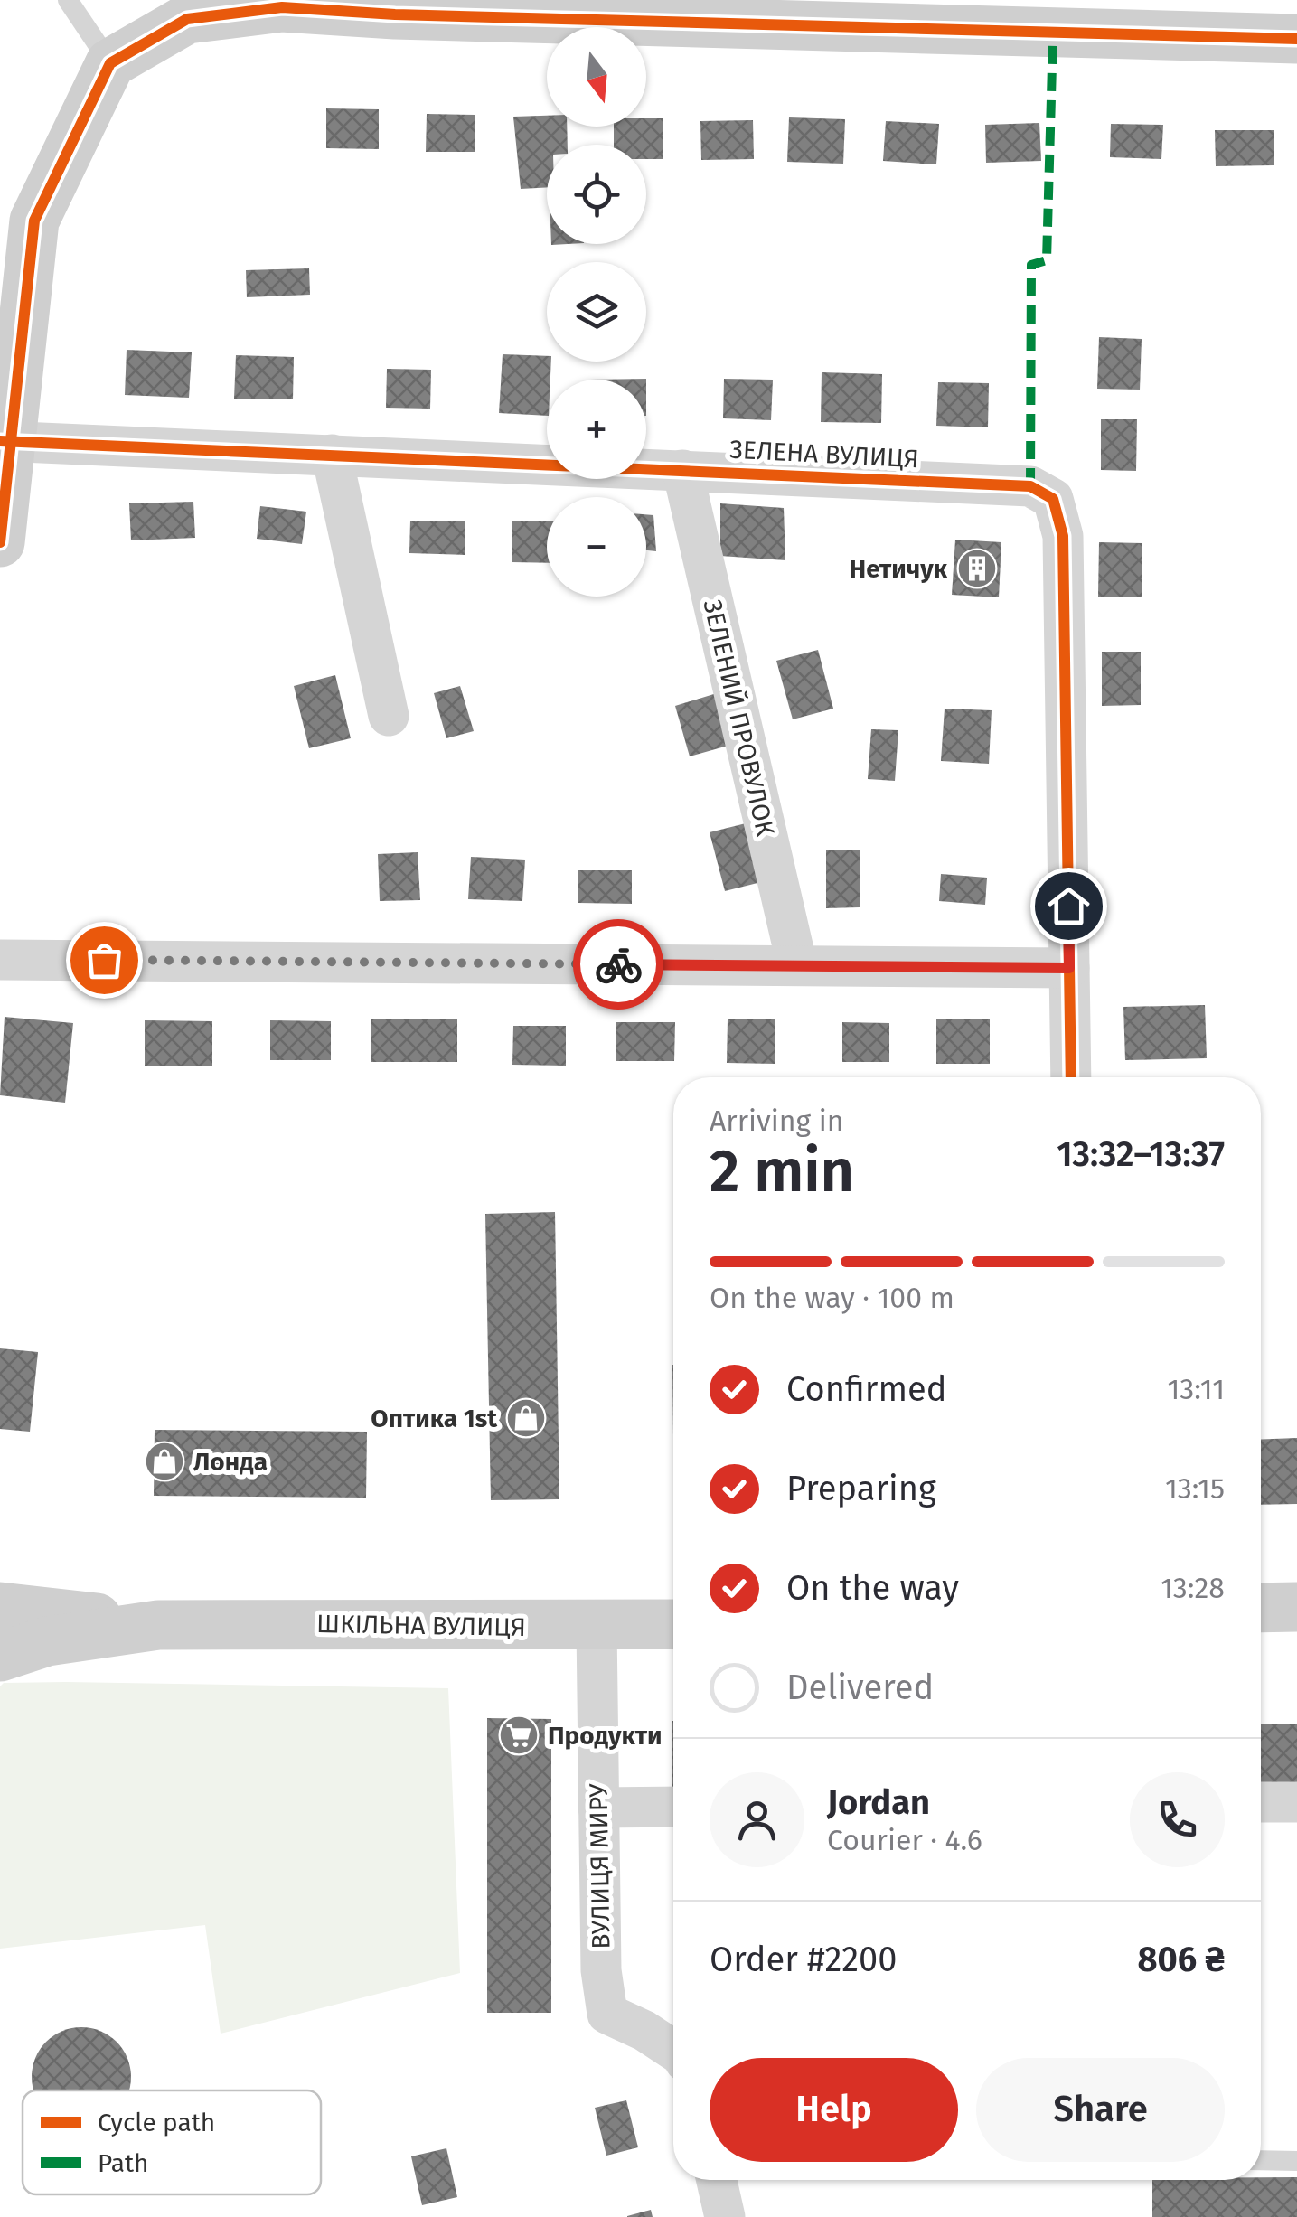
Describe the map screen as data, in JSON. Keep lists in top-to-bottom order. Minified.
{"streets":{"street":["ЗЕЛЕНА ВУЛИЦЯ","ЗЕЛЕНИЙ ПРОВУЛОК","ШКІЛЬНА ВУЛИЦЯ","ВУЛИЦЯ МИРУ"]},"crossings":[["ЗЕЛЕНА ВУЛИЦЯ","ЗЕЛЕНИЙ ПРОВУЛОК"],["ШКІЛЬНА ВУЛИЦЯ","ВУЛИЦЯ МИРУ"]],"places":{"building":["Нетичук"],"shop":["Оптика 1st","Лонда"],"supermarket":["Продукти"]},"legend":["Cycle path","Path"],"north":"bottom","page":{"map_buttons":["+","−"],"heading":["2 min","Arriving in","13:32–13:37"],"panel":["Jordan","Courier · 4.6","Order #2200","806 ₴"],"bar":"On the way · 100 m","list":[["Confirmed","13:11"],["Preparing","13:15"],["On the way","13:28"],"Delivered"],"buttons":["Help","Share"]}}
